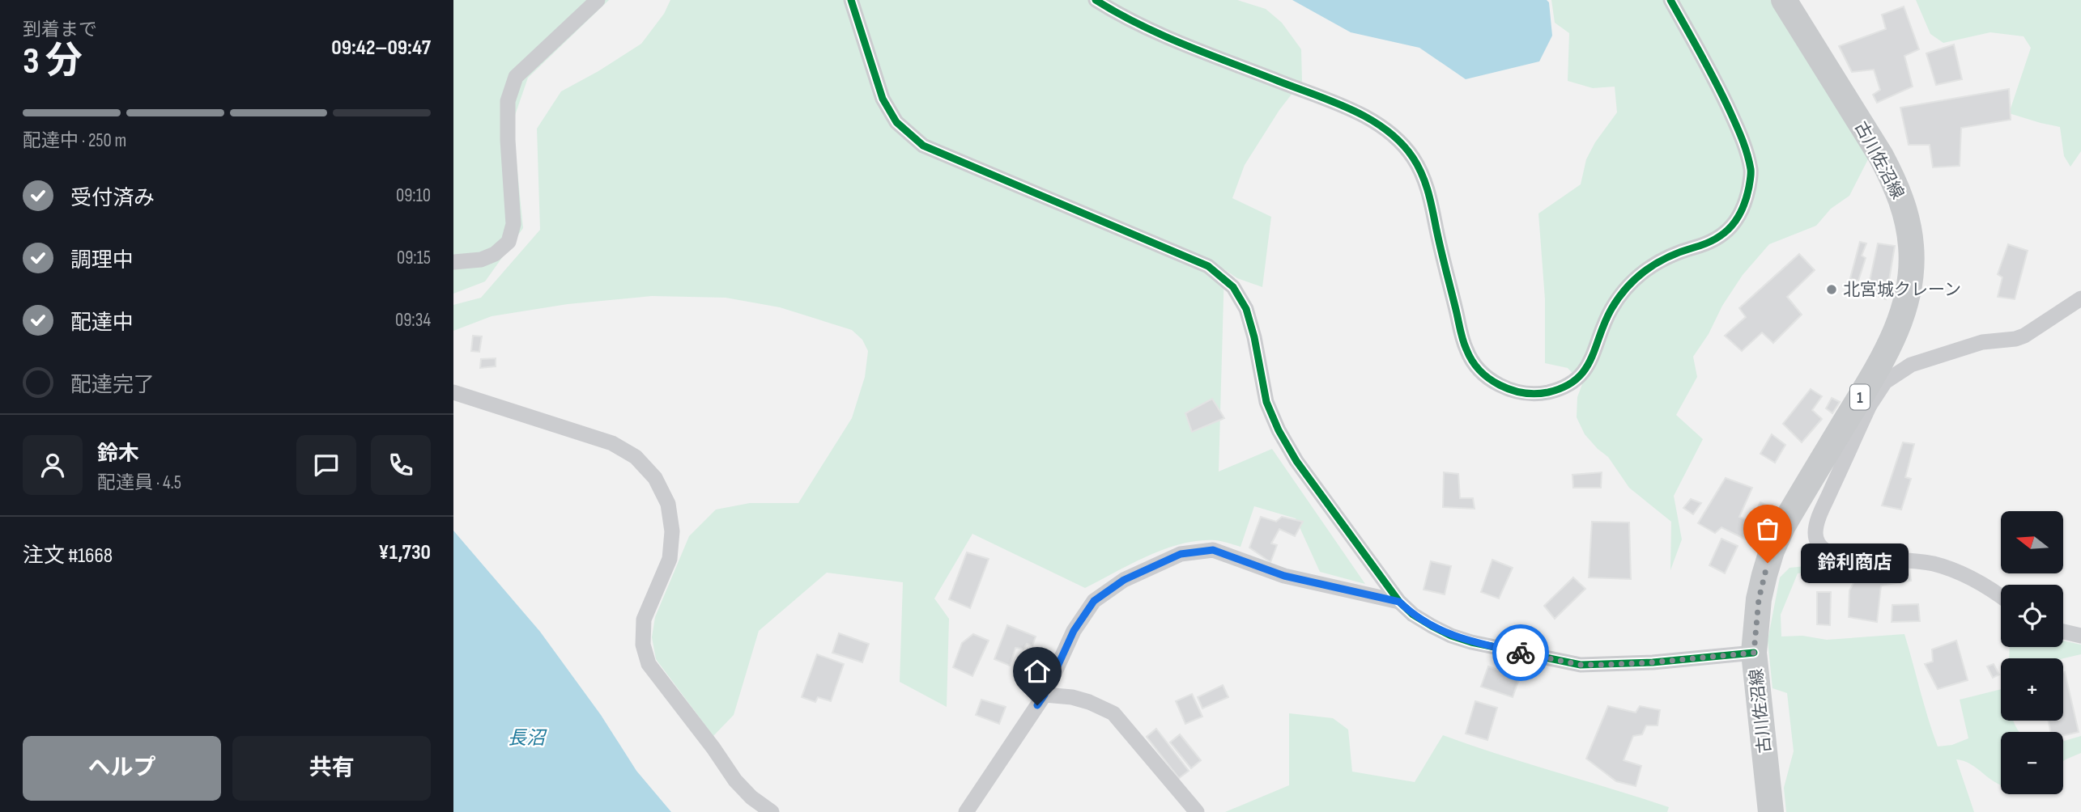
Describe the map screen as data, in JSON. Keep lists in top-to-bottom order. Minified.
{"streets":{"main road":["古川佐沼線","1"]},"water":["長沼"],"places":["北宮城クレーン","鈴利商店"],"north":"left","page":{"heading":["3 分","到着まで","09:42–09:47"],"panel":["鈴木","配達員 · 4.5","注文 #1668","¥1,730"],"bar":"配達中 · 250 m","list":[["受付済み","09:10"],["調理中","09:15"],["配達中","09:34"],"配達完了"],"map_buttons":["+","−"],"bubble":"鈴利商店","buttons":["ヘルプ","共有"]}}
